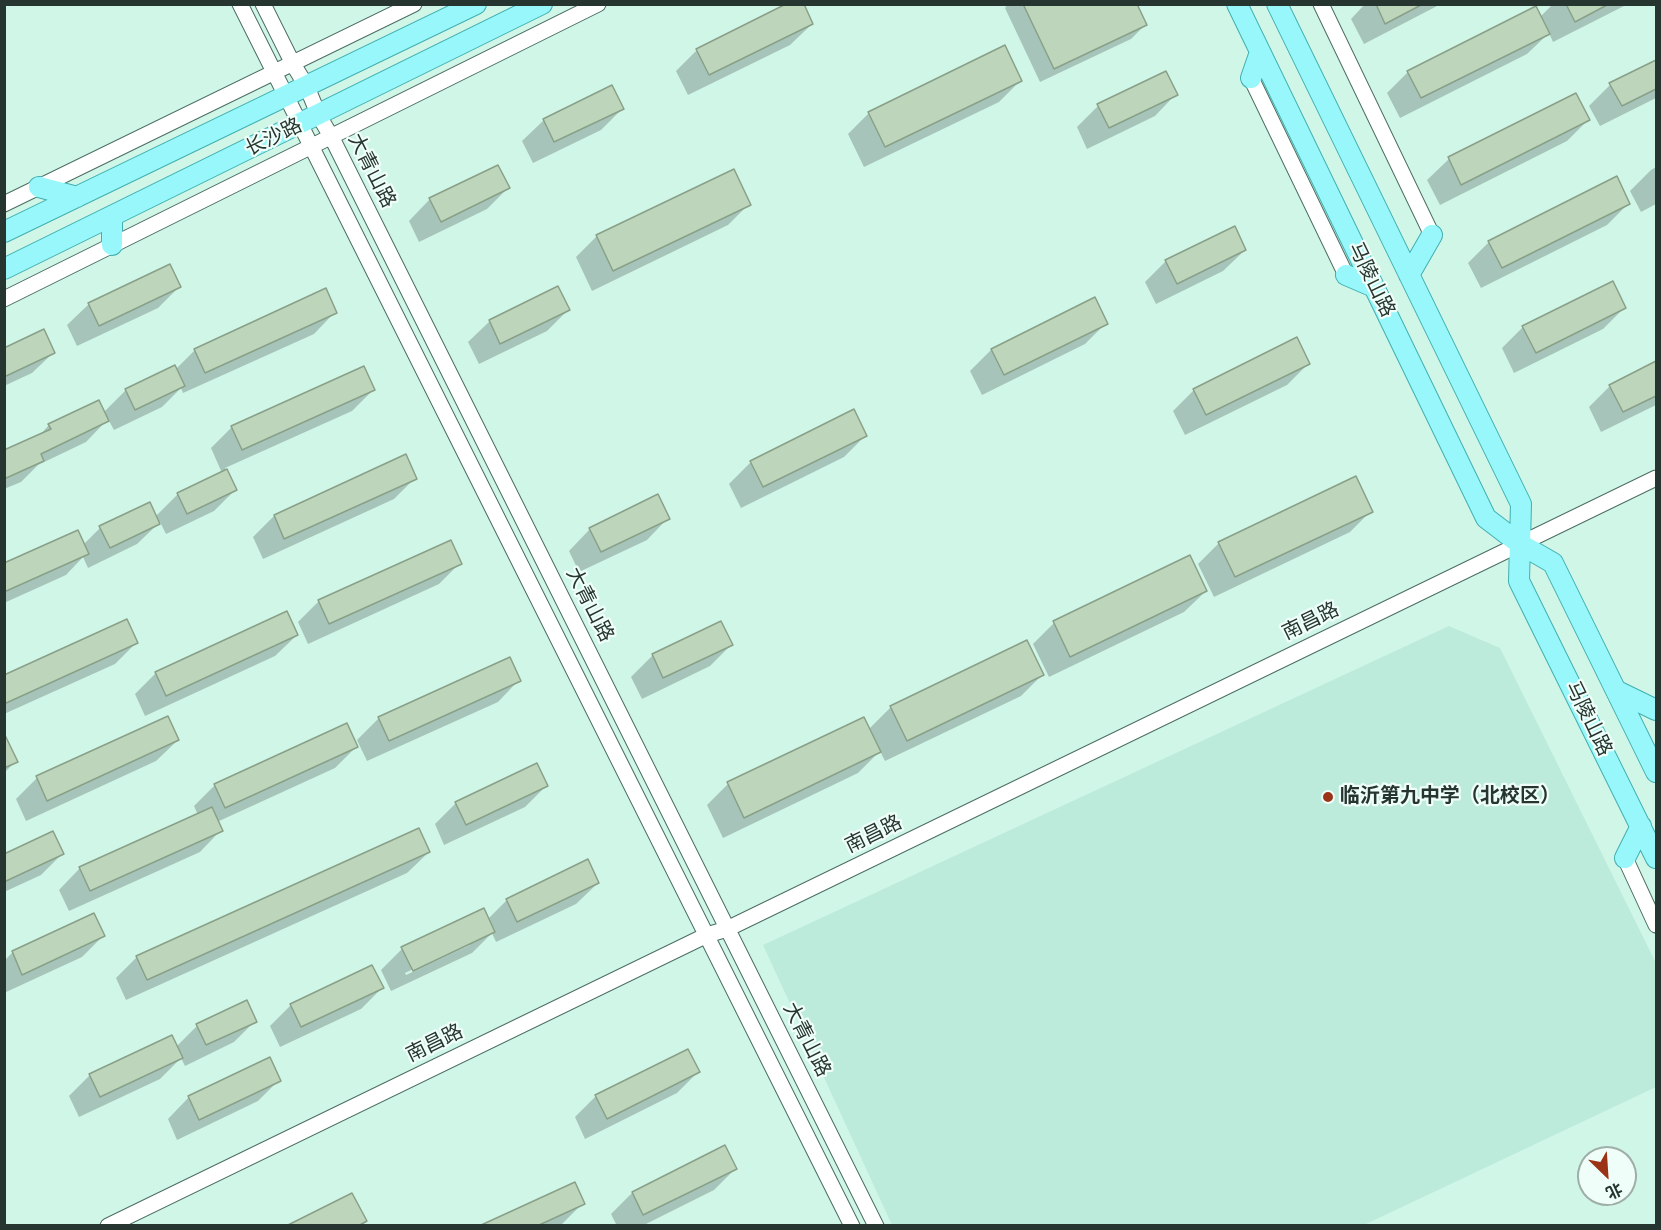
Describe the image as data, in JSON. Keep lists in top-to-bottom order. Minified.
{"streets":{"main road":["长沙路","马陵山路"],"street":["大青山路","南昌路"]},"crossings":[["长沙路","大青山路"],["大青山路","南昌路"],["马陵山路","南昌路"]],"places":["临沂第九中学（北校区）"],"north":"bottom right"}
